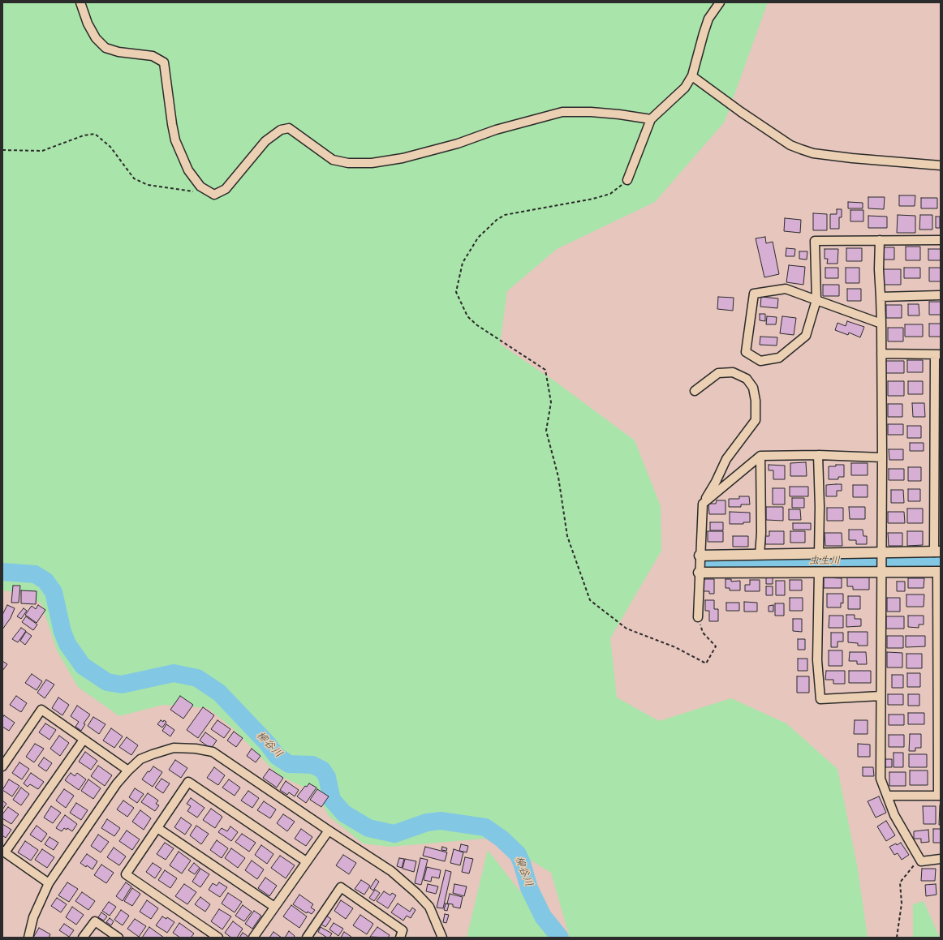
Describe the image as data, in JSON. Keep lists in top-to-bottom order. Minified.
{"water":["虫生川","柳谷川"]}
